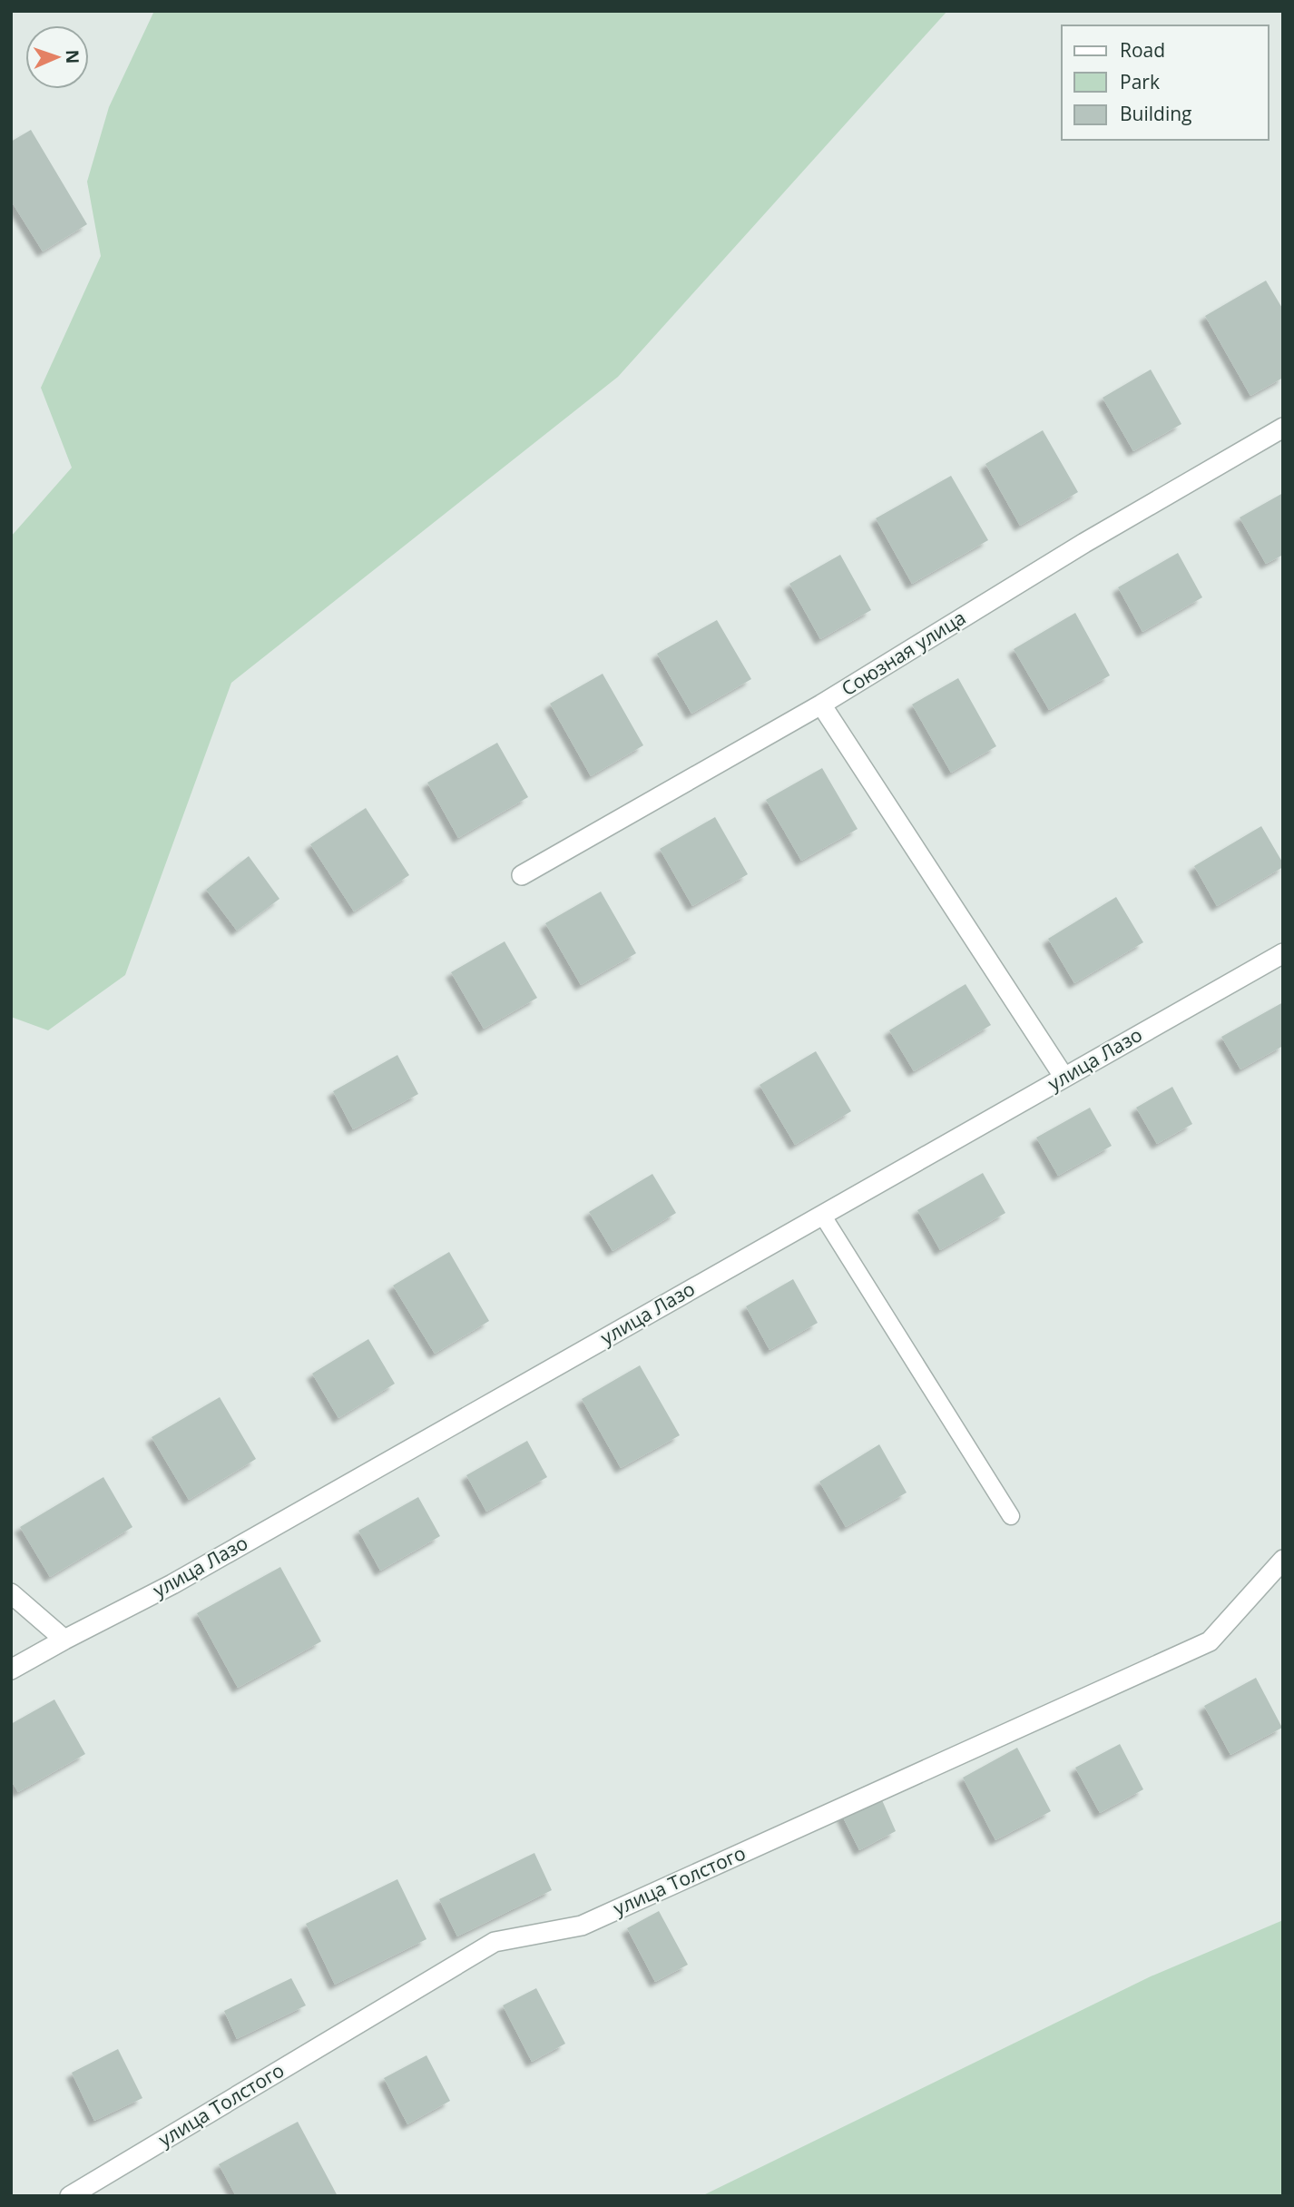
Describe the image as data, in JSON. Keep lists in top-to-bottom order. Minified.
{"streets":{"street":["Союзная улица","улица Лазо","улица Толстого"]},"legend":["Road","Park","Building"],"north":"right"}
